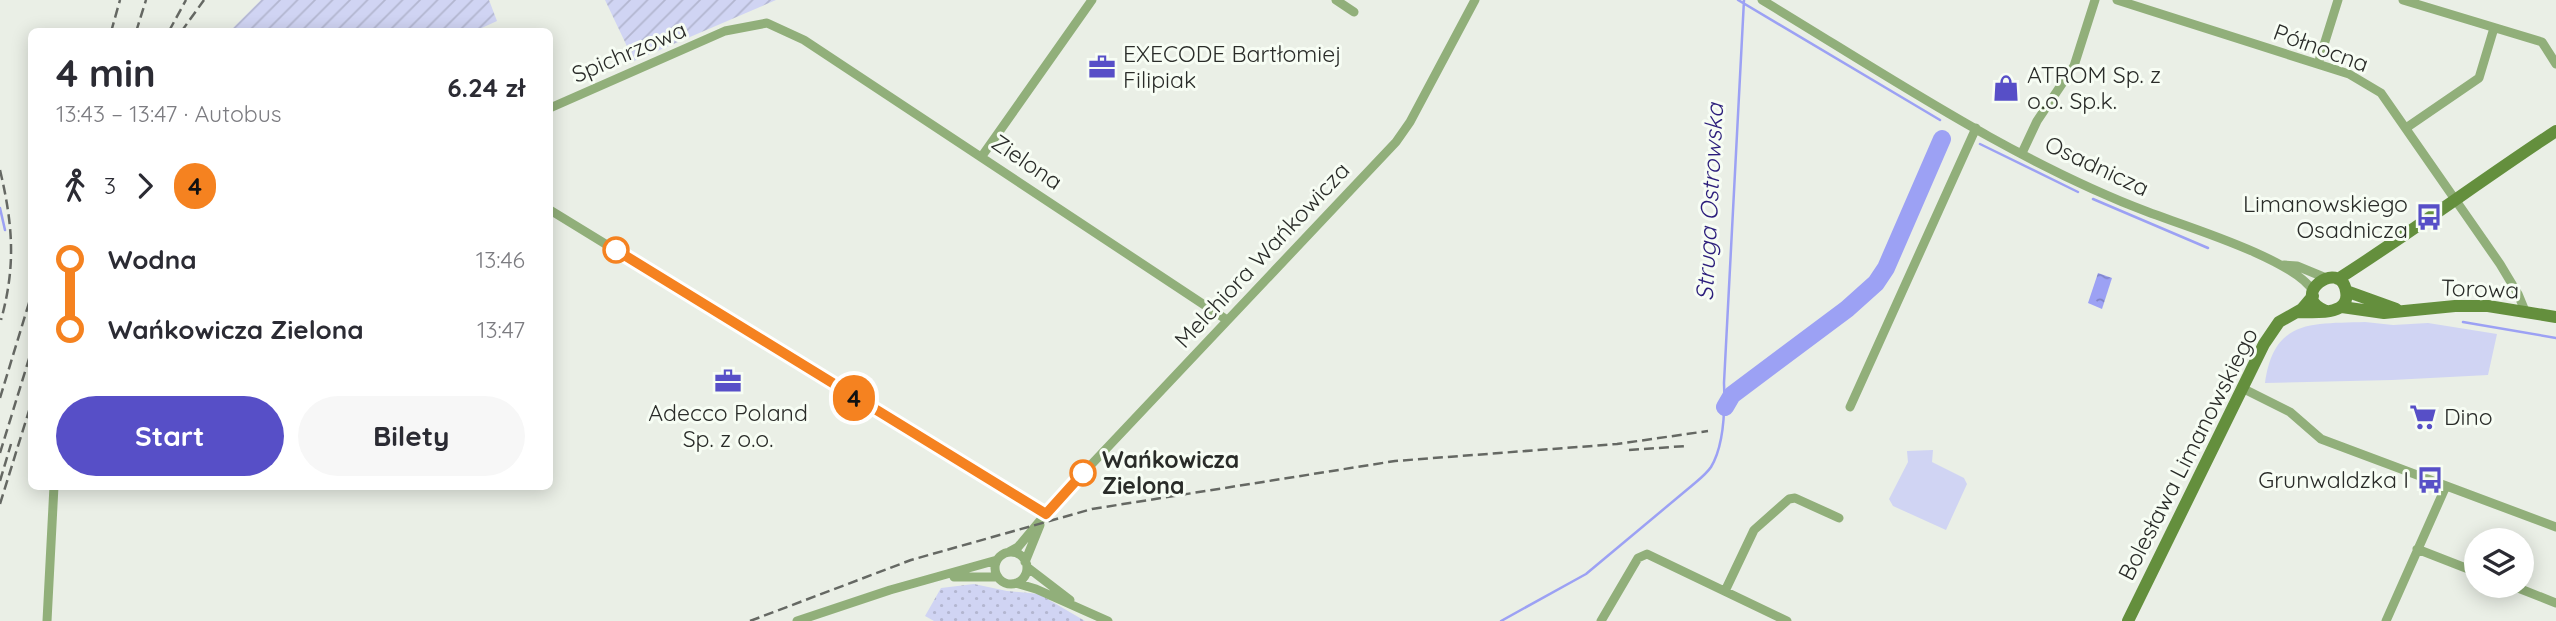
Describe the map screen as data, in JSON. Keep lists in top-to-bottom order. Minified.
{"streets":{"street":["Północna","Spichrzowa","Zielona","Osadnicza","Melchiora Wańkowicza","Torowa","Bolesława Limanowskiego"]},"crossings":[["Północna","Torowa"],["Spichrzowa","Zielona"],["Zielona","Melchiora Wańkowicza"],["Osadnicza","Torowa"],["Osadnicza","Bolesława Limanowskiego"],["Torowa","Bolesława Limanowskiego"]],"water":["Struga Ostrowska"],"places":{"office":["EXECODE Bartłomiej Filipiak","Adecco Poland Sp. z o.o."],"shop":["ATROM Sp. z o.o. Sp.k."],"bus stop":["Limanowskiego Osadnicza","Grunwaldzka I"],"supermarket":["Dino"],"other":["Wańkowicza Zielona"]},"lines":["bus line 4"],"page":{"on_map":"4","heading":["4 min","13:43 – 13:47 · Autobus","6.24 zł"],"legs":["3","4"],"list":[{"name":"Wodna","value":"13:46"},{"name":"Wańkowicza Zielona","value":"13:47"}],"buttons":["Start","Bilety"]}}
